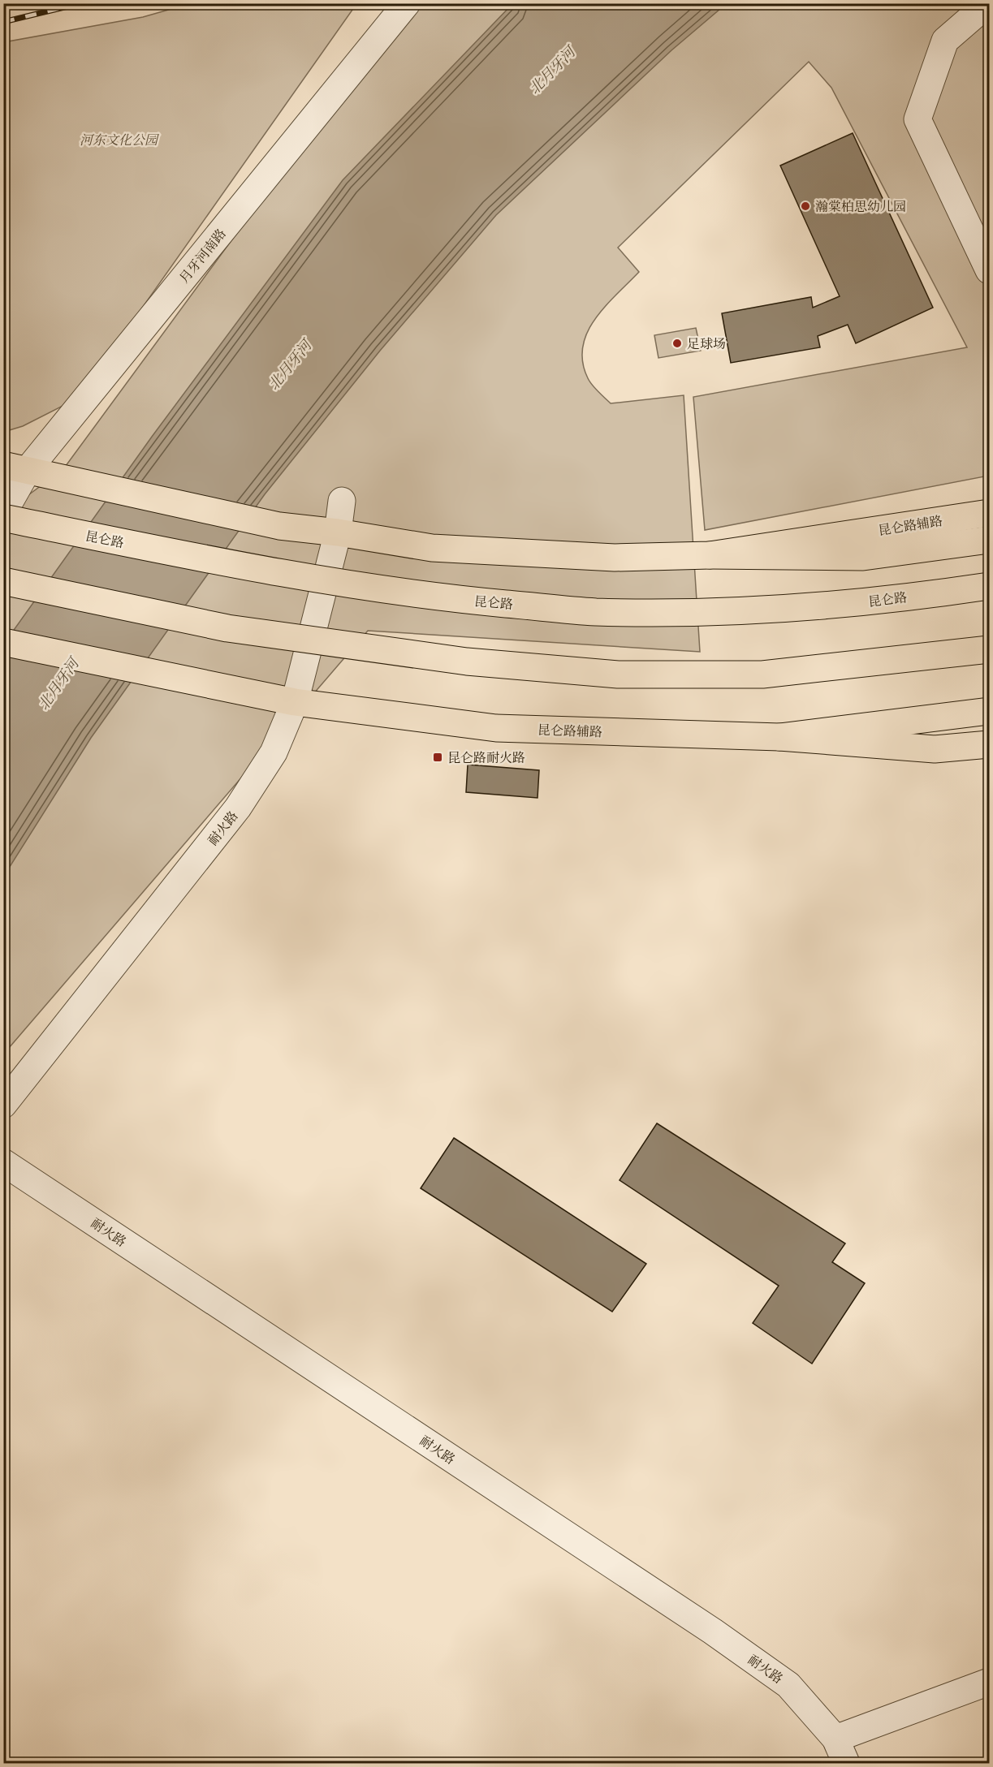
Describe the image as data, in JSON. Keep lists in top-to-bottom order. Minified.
{"streets":{"main road":["昆仑路辅路","昆仑路"],"street":["月牙河南路","耐火路"]},"crossings":[["月牙河南路","昆仑路辅路"],["昆仑路辅路","耐火路"]],"water":["北月牙河"],"parks":["河东文化公园"],"places":{"other":["瀚棠柏思幼儿园","足球场"],"transit":["昆仑路耐火路"]}}
